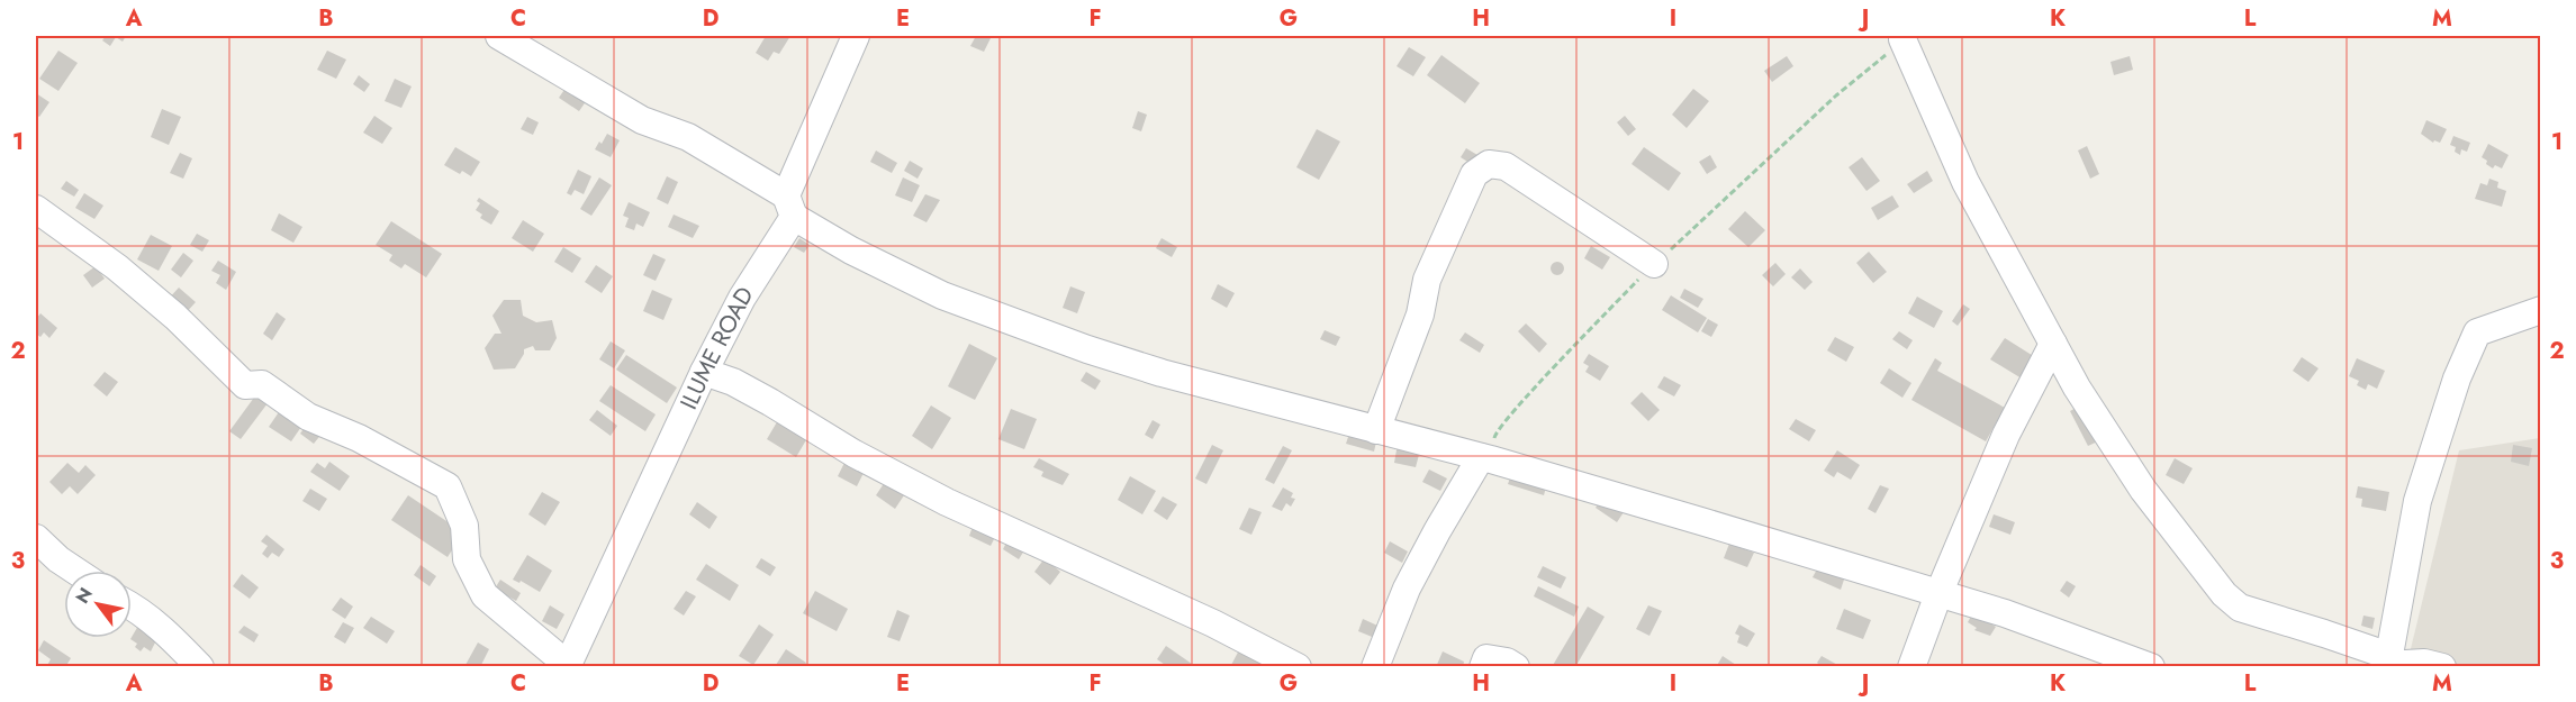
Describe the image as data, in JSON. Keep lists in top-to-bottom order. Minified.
{"streets":{"street":["ILUME ROAD"]},"north":"top left","grid":{"columns":["A","B","C","D","E","F","G","H","I","J","K","L","M"],"rows":["1","2","3"]}}
